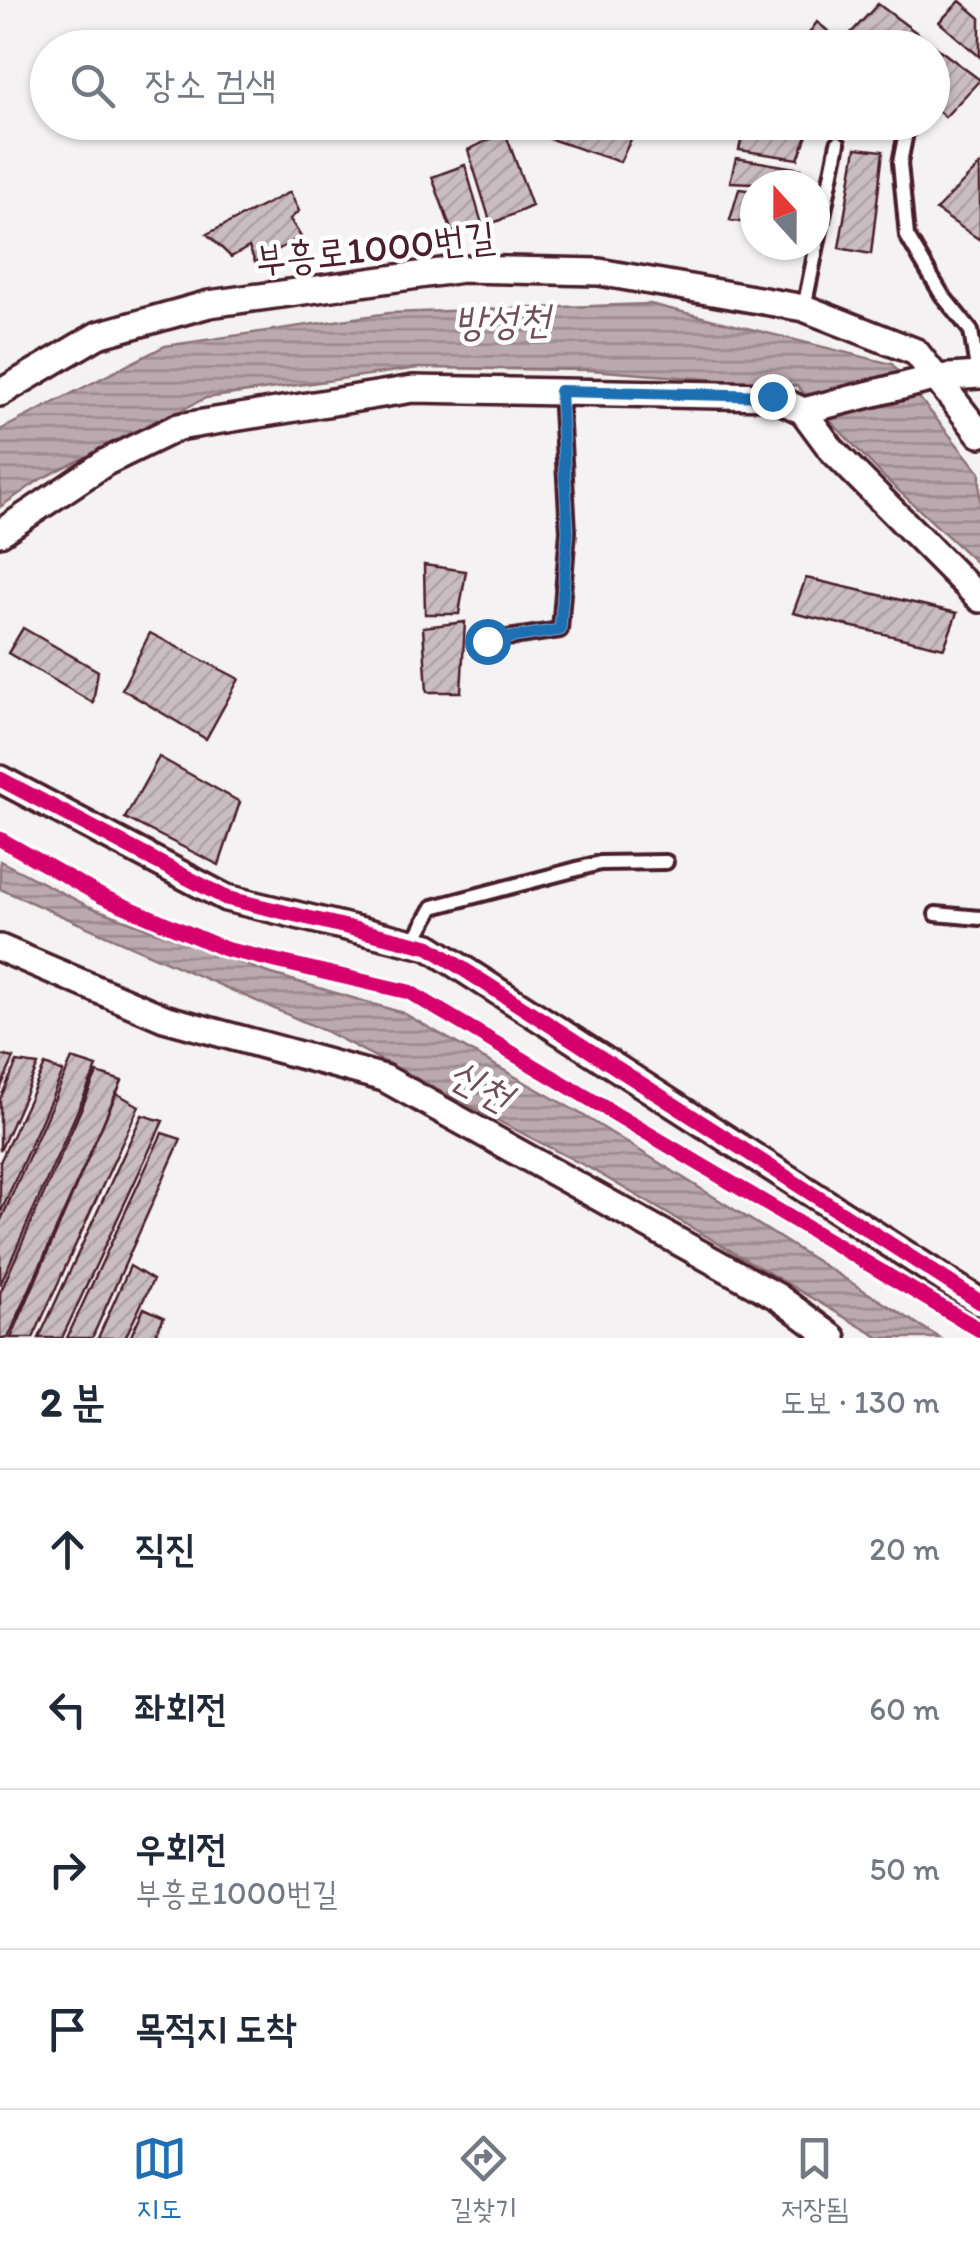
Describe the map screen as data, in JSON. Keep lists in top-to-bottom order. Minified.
{"streets":{"street":["부흥로1000번길"]},"water":["방성천","신천"],"north":"top","page":{"search":"장소 검색","heading":["2 분","도보 · 130 m"],"list":[["직진","20 m"],["좌회전","60 m"],["우회전","부흥로1000번길","50 m"],"목적지 도착"],"nav":["지도","길찾기","저장됨"]}}
